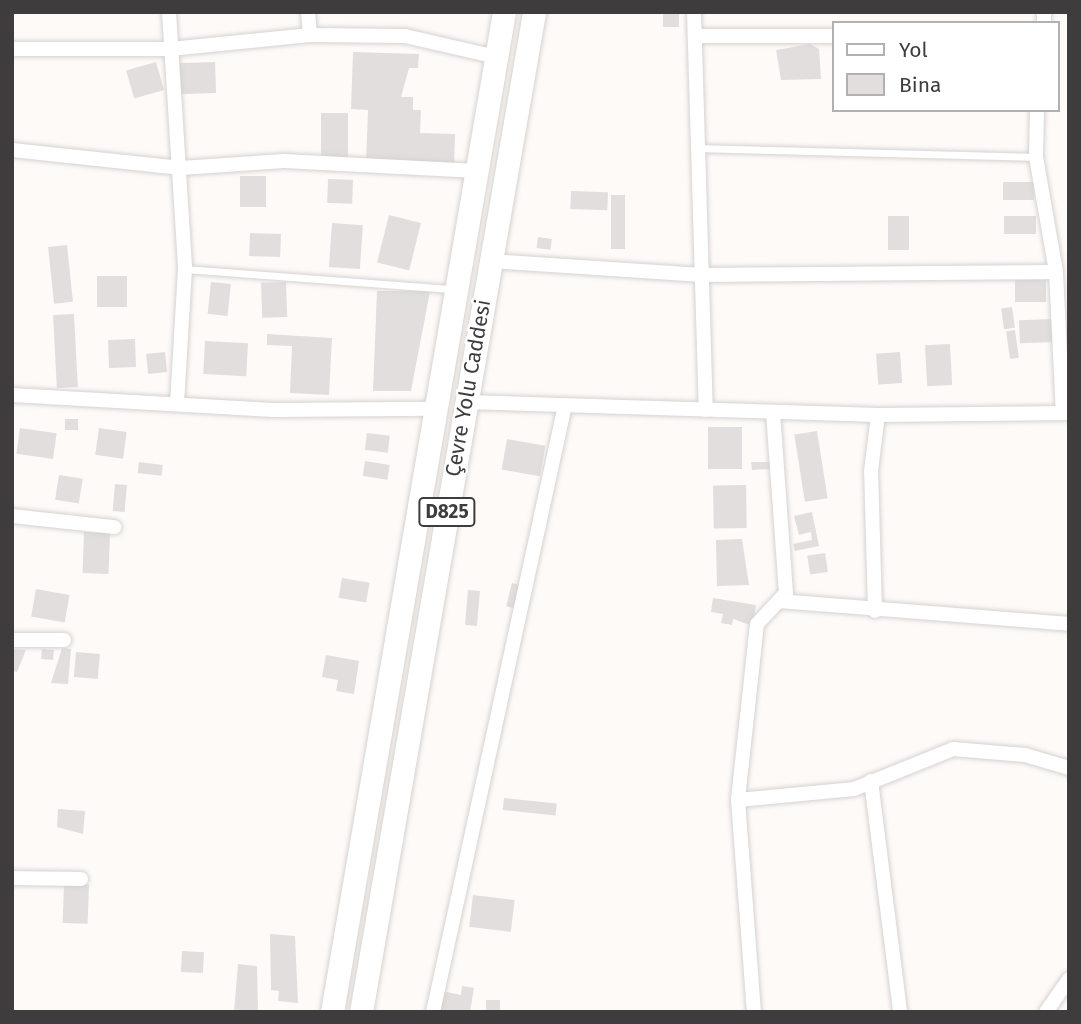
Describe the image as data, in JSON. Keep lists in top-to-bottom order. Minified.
{"streets":{"highway":["Çevre Yolu Caddesi","D825"]},"legend":["Yol","Bina"]}
